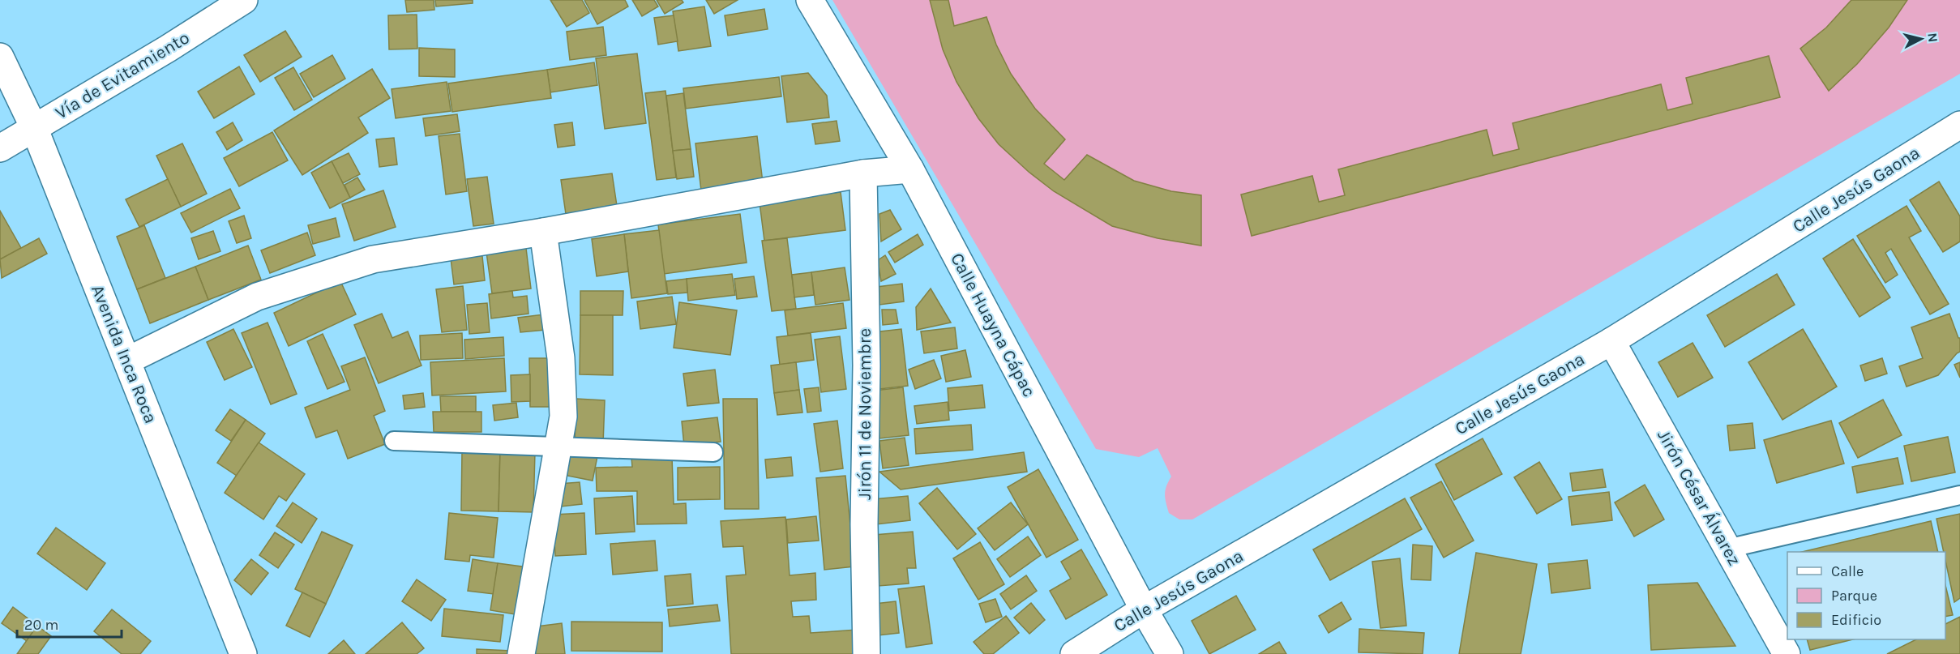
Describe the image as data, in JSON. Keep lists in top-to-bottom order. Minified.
{"streets":{"main road":["Vía de Evitamiento","Calle Jesús Gaona","Calle Huayna Cápac","Avenida Inca Roca","Jirón 11 de Noviembre","Jirón César Álvarez"]},"crossings":[["Vía de Evitamiento","Avenida Inca Roca"],["Calle Jesús Gaona","Calle Huayna Cápac"],["Calle Jesús Gaona","Jirón César Álvarez"]],"legend":["Calle","Parque","Edificio"],"scale_bar":"20 m","north":"right"}
